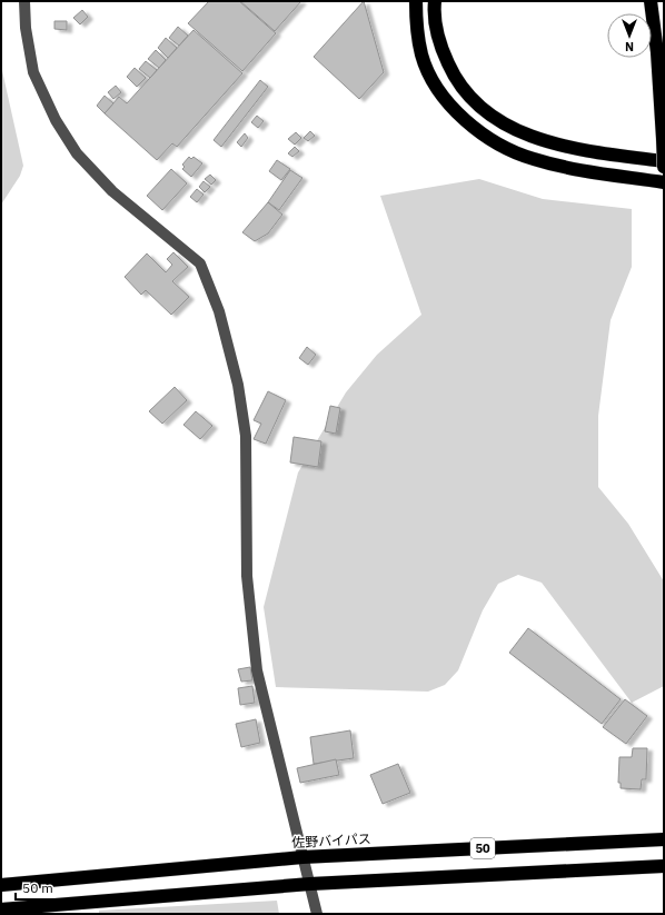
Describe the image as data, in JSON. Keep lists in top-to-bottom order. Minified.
{"streets":{"highway":["佐野バイパス","50"]},"scale_bar":"50 m","north":"bottom"}
